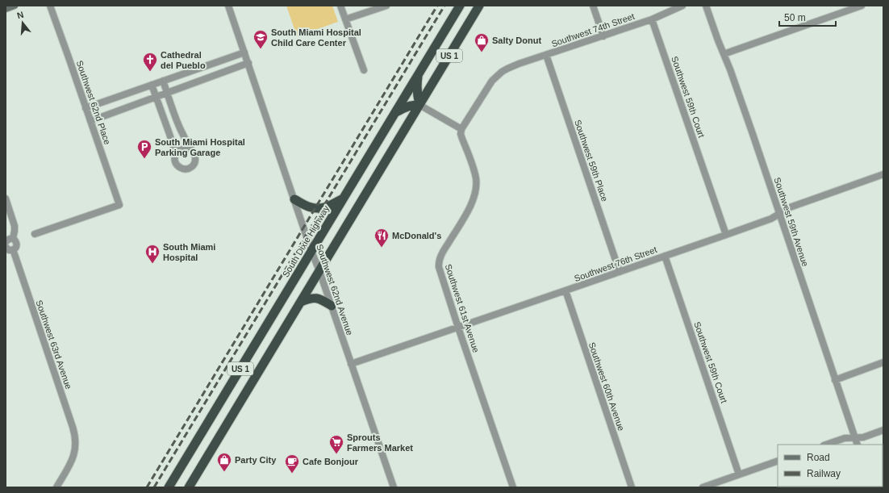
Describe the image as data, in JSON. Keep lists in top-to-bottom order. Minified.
{"streets":{"highway":["US 1","South Dixie Highway"],"street":["Southwest 74th Street","Southwest 59th Court","Southwest 62nd Place","Southwest 59th Place","Southwest 59th Avenue","Southwest 76th Street","Southwest 62nd Avenue","Southwest 61st Avenue","Southwest 63rd Avenue","Southwest 60th Avenue"]},"crossings":[["Southwest 74th Street","Southwest 59th Court"],["Southwest 74th Street","Southwest 59th Place"],["Southwest 74th Street","Southwest 61st Avenue"],["US 1","Southwest 62nd Avenue"],["Southwest 59th Court","Southwest 76th Street"],["Southwest 59th Place","Southwest 76th Street"],["Southwest 59th Avenue","Southwest 76th Street"],["South Dixie Highway","Southwest 62nd Avenue"],["Southwest 76th Street","Southwest 62nd Avenue"],["Southwest 76th Street","Southwest 61st Avenue"],["Southwest 76th Street","Southwest 60th Avenue"]],"places":{"school or university":["South Miami Hospital Child Care Center"],"shop":["Salty Donut","Party City"],"church":["Cathedral del Pueblo"],"parking":["South Miami Hospital Parking Garage"],"restaurant":["McDonald's"],"hospital":["South Miami Hospital"],"supermarket":["Sprouts Farmers Market"],"cafe":["Cafe Bonjour"]},"legend":["Road","Railway"],"scale_bar":"50 m","north":"top"}
